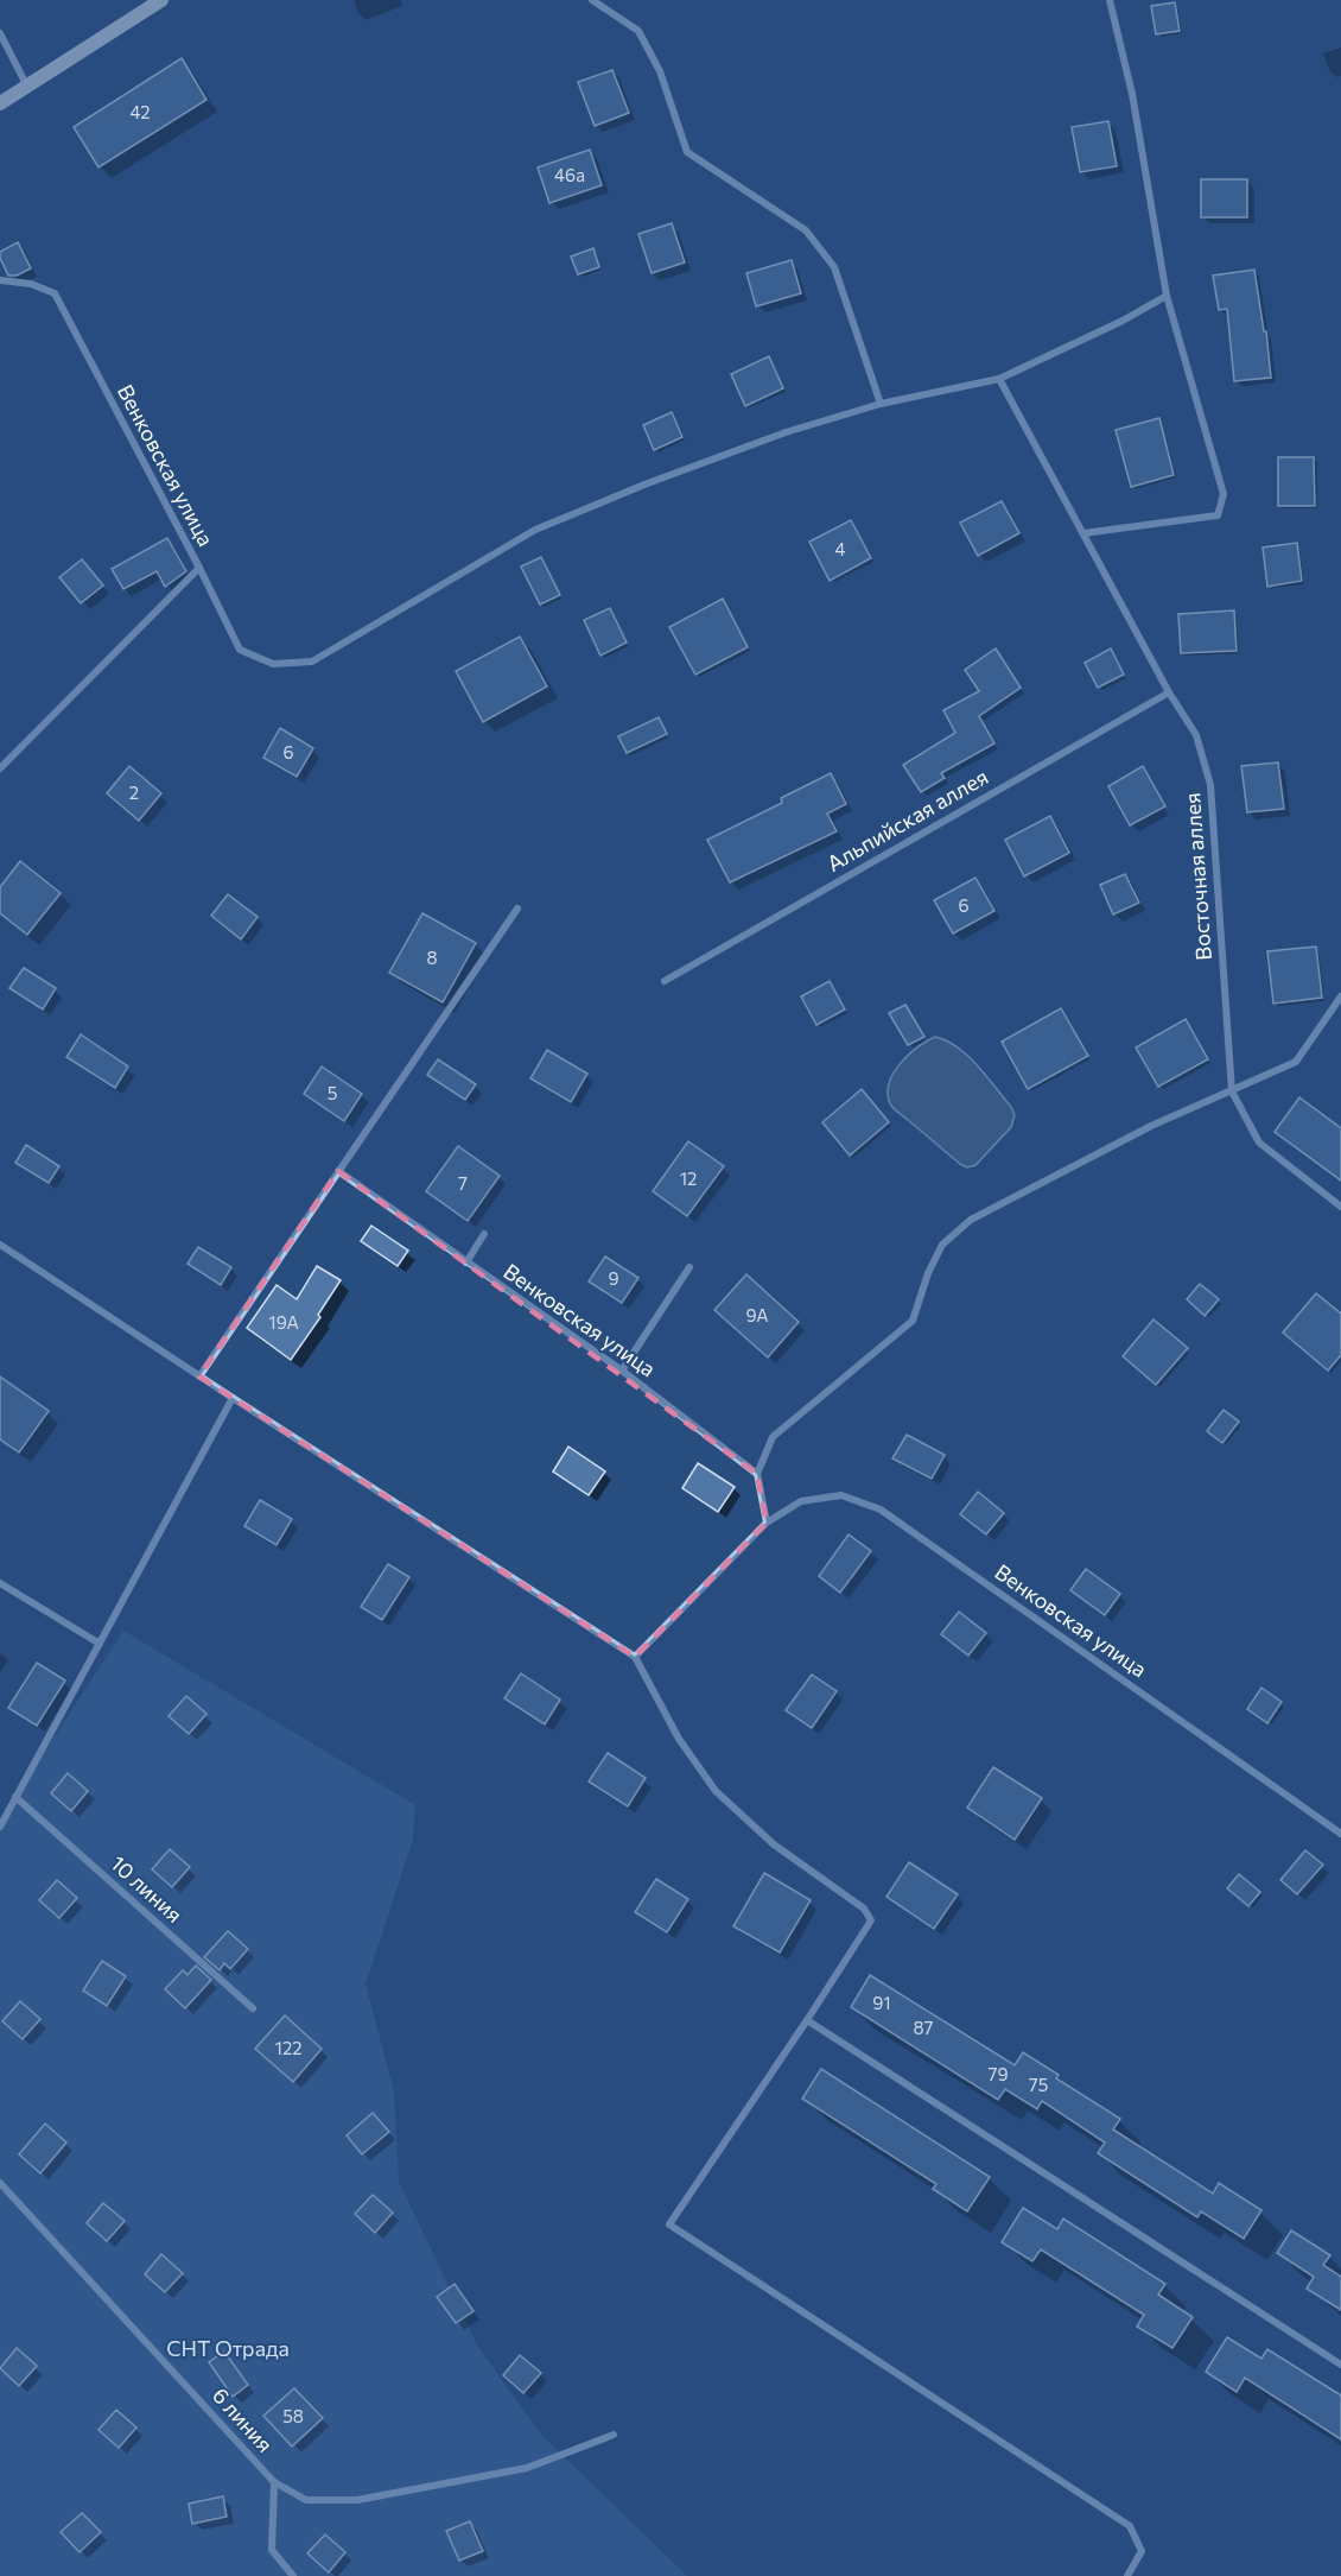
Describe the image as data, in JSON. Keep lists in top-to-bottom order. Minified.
{"streets":{"street":["Венковская улица","Альпийская аллея","Восточная аллея","10 линия","6 линия"]},"crossings":[["Альпийская аллея","Восточная аллея"]],"parks":["СНТ Отрада"],"house_numbers":["42","46а","4","6","2","6","8","5","12","7","9","9А","19А","91","87","122","79","75","58"]}
